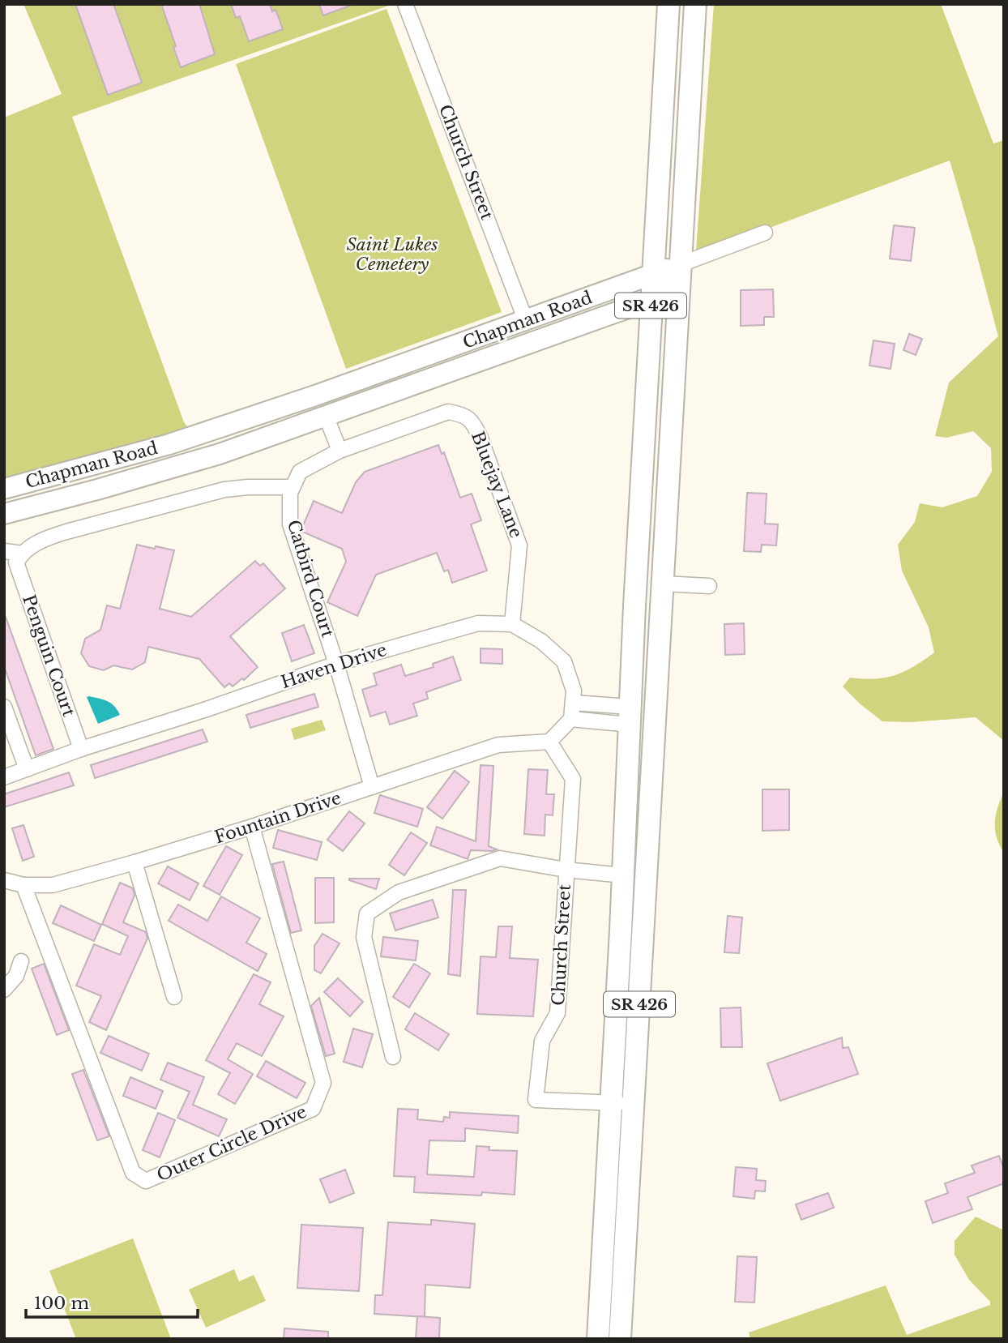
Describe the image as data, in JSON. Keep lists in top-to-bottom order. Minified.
{"streets":{"main road":["SR 426"],"street":["Church Street","Chapman Road","Bluejay Lane","Catbird Court","Penguin Court","Haven Drive","Fountain Drive","Outer Circle Drive"]},"crossings":[["Church Street","SR 426"],["Church Street","Chapman Road"],["Church Street","Fountain Drive"],["SR 426","Chapman Road"],["Bluejay Lane","Haven Drive"],["Catbird Court","Haven Drive"],["Catbird Court","Fountain Drive"],["Penguin Court","Haven Drive"],["Fountain Drive","Outer Circle Drive"]],"parks":["Saint Lukes Cemetery"],"scale_bar":"100 m"}
